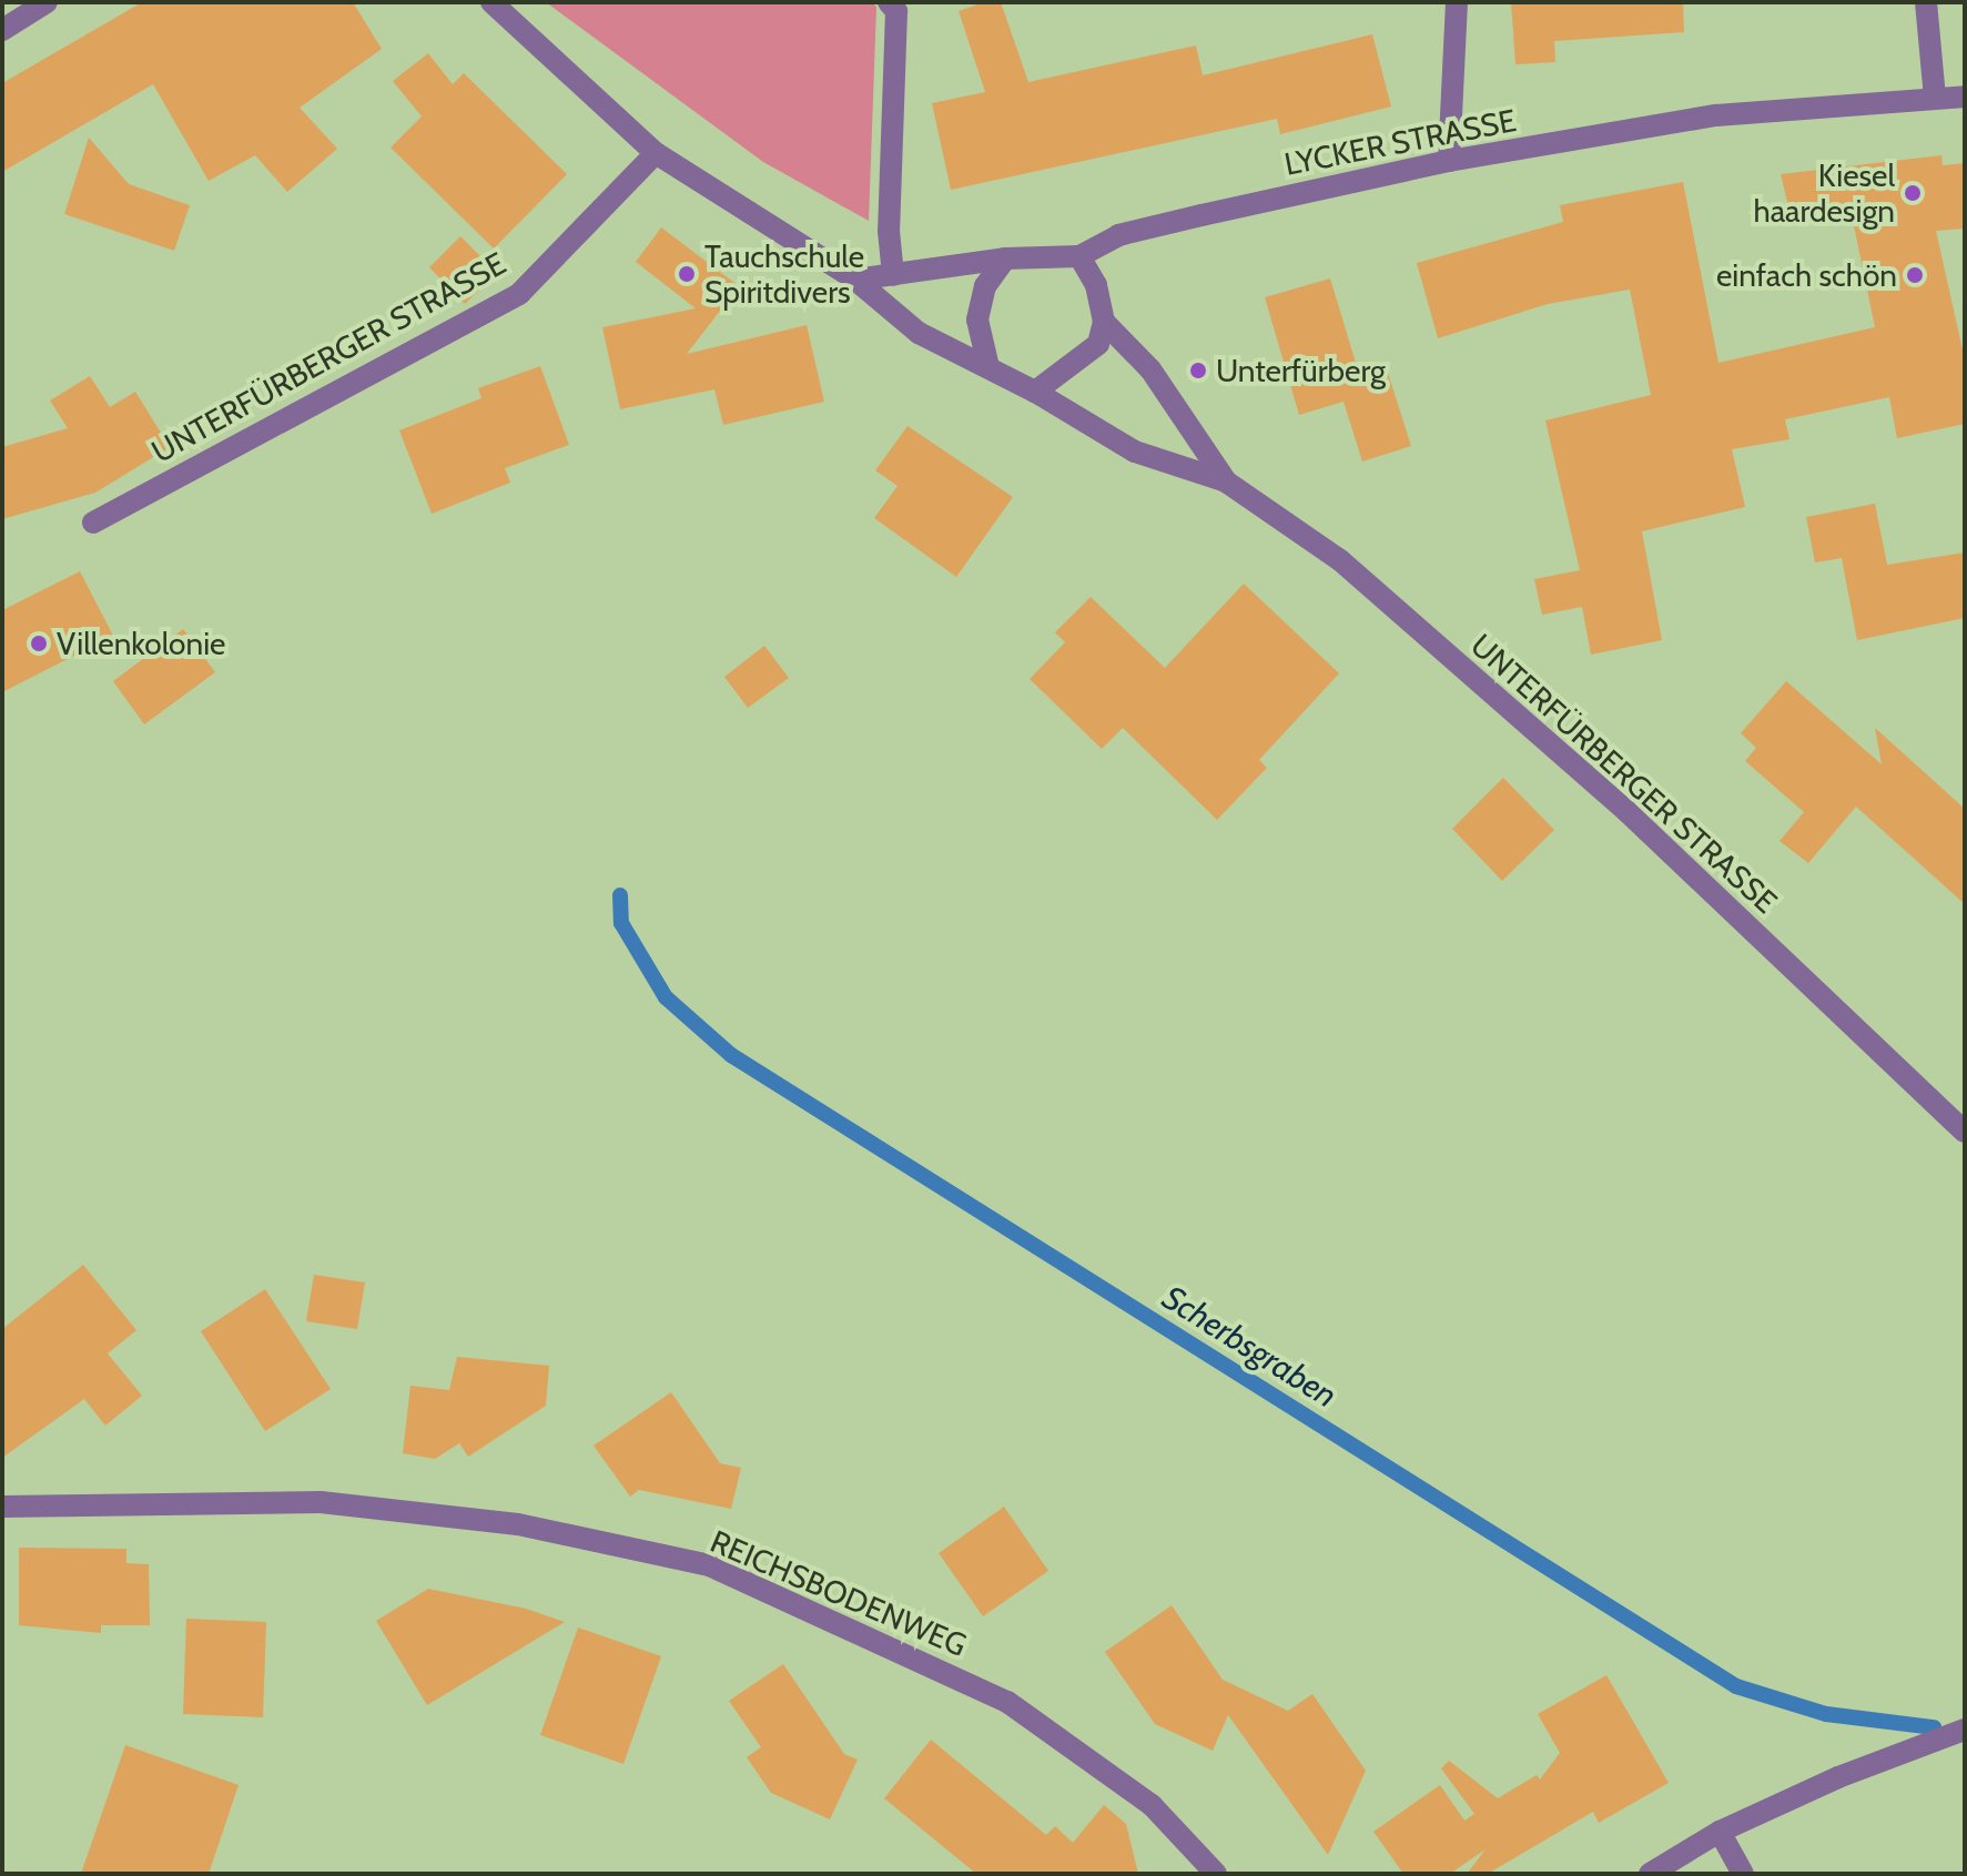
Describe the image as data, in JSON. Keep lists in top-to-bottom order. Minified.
{"streets":{"street":["LYCKER STRASSE","UNTERFÜRBERGER STRASSE","REICHSBODENWEG"]},"crossings":[["LYCKER STRASSE","UNTERFÜRBERGER STRASSE"]],"water":["Scherbsgraben"],"places":["Kiesel haardesign","Tauchschule Spiritdivers","einfach schön","Unterfürberg","Villenkolonie"]}
